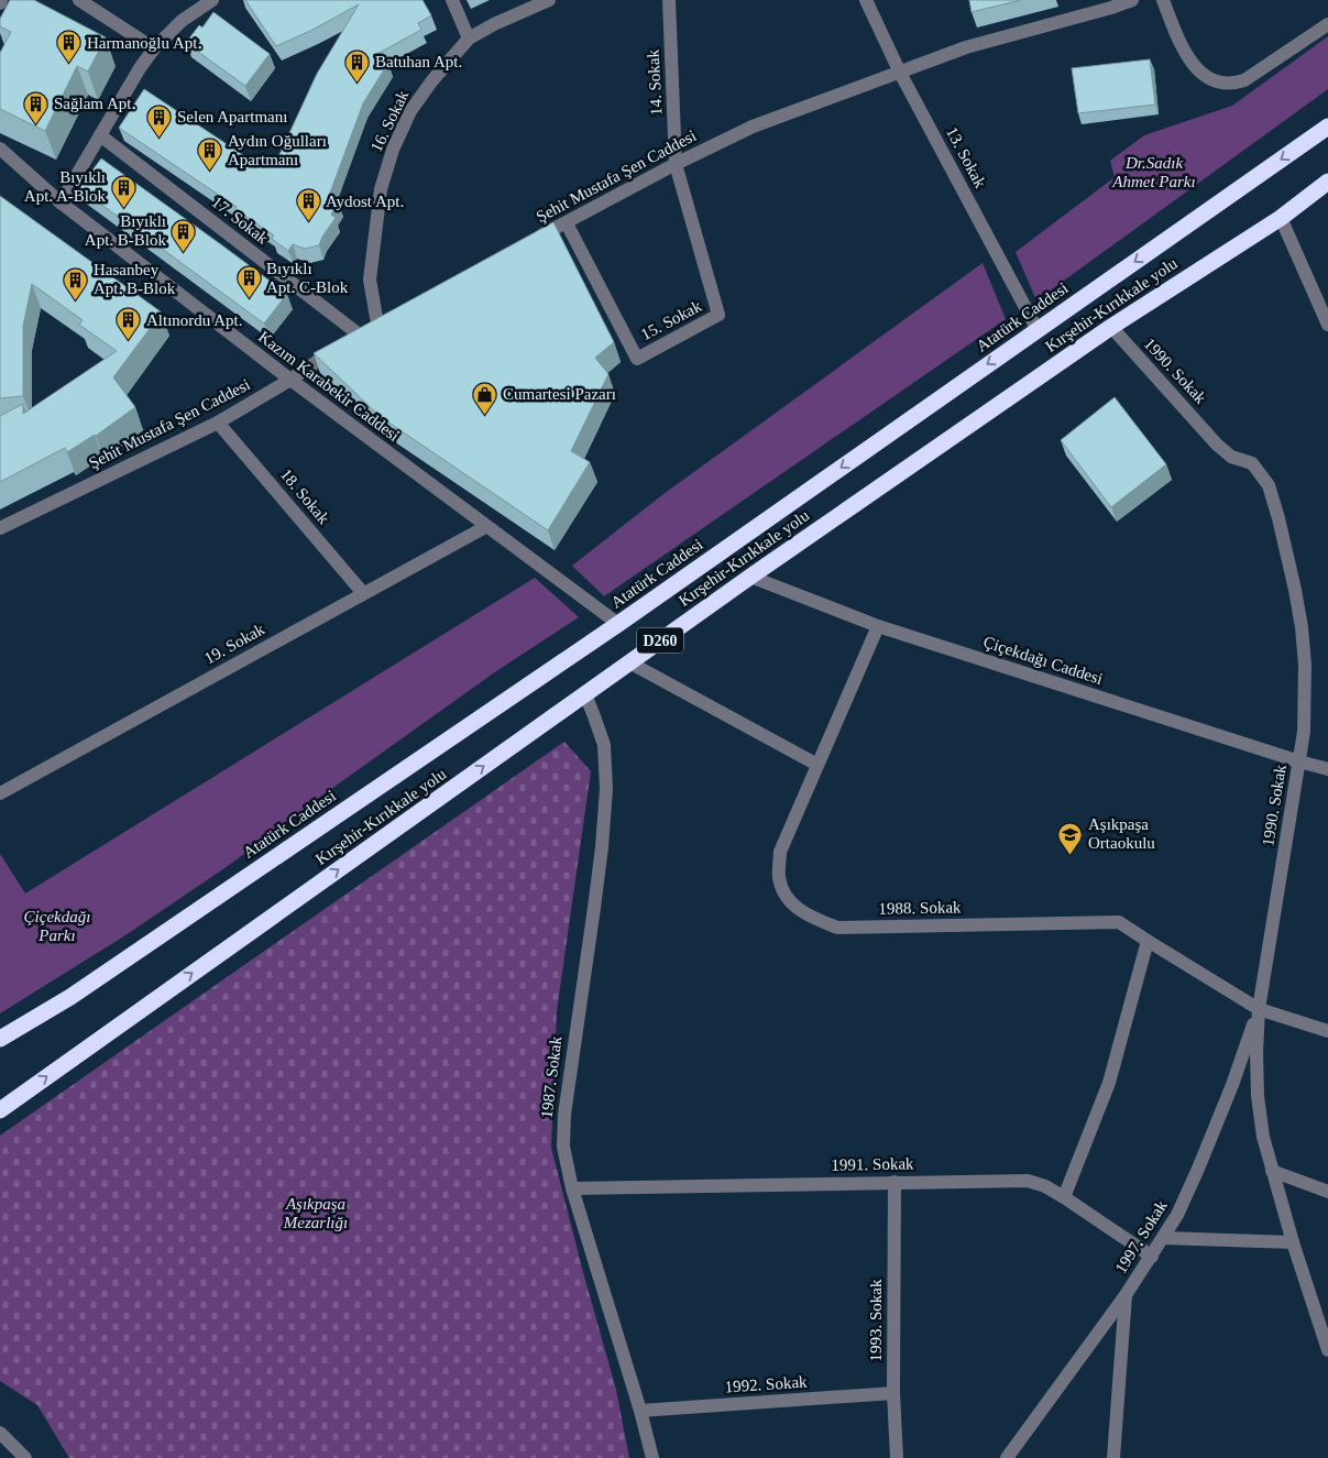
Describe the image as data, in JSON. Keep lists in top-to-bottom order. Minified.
{"streets":{"highway":["Kırşehir-Kırıkkale yolu","Atatürk Caddesi","D260"],"street":["14. Sokak","16. Sokak","13. Sokak","Şehit Mustafa Şen Caddesi","17. Sokak","15. Sokak","1990. Sokak","Kazım Karabekir Caddesi","18. Sokak","19. Sokak","Çiçekdağı Caddesi","1988. Sokak","1987. Sokak","1991. Sokak","1997. Sokak","1993. Sokak","1992. Sokak"]},"crossings":[["14. Sokak","Şehit Mustafa Şen Caddesi"],["14. Sokak","15. Sokak"],["16. Sokak","Şehit Mustafa Şen Caddesi"],["13. Sokak","Şehit Mustafa Şen Caddesi"],["13. Sokak","Atatürk Caddesi"],["Şehit Mustafa Şen Caddesi","17. Sokak"],["Şehit Mustafa Şen Caddesi","15. Sokak"],["Şehit Mustafa Şen Caddesi","Kazım Karabekir Caddesi"],["Şehit Mustafa Şen Caddesi","18. Sokak"],["Kırşehir-Kırıkkale yolu","1990. Sokak"],["Kırşehir-Kırıkkale yolu","Çiçekdağı Caddesi"],["Kırşehir-Kırıkkale yolu","1987. Sokak"],["Atatürk Caddesi","Kazım Karabekir Caddesi"],["1990. Sokak","Çiçekdağı Caddesi"],["1990. Sokak","1988. Sokak"],["1990. Sokak","1997. Sokak"],["Kazım Karabekir Caddesi","19. Sokak"],["18. Sokak","19. Sokak"],["Çiçekdağı Caddesi","1988. Sokak"],["1988. Sokak","1997. Sokak"],["1987. Sokak","1991. Sokak"],["1987. Sokak","1992. Sokak"],["1991. Sokak","1997. Sokak"],["1991. Sokak","1993. Sokak"],["1993. Sokak","1992. Sokak"]],"one_way":["Kırşehir-Kırıkkale yolu","Atatürk Caddesi"],"parks":["Dr.Sadık Ahmet Parkı","Çiçekdağı Parkı","Aşıkpaşa Mezarlığı"],"places":{"building":["Harmanoğlu Apt.","Batuhan Apt.","Sağlam Apt.","Selen Apartmanı","Aydın Oğulları Apartmanı","Bıyıklı Apt. A-Blok","Aydost Apt.","Bıyıklı Apt. B-Blok","Bıyıklı Apt. C-Blok","Hasanbey Apt. B-Blok","Altınordu Apt."],"shop":["Cumartesi Pazarı"],"school or university":["Aşıkpaşa Ortaokulu"]}}
